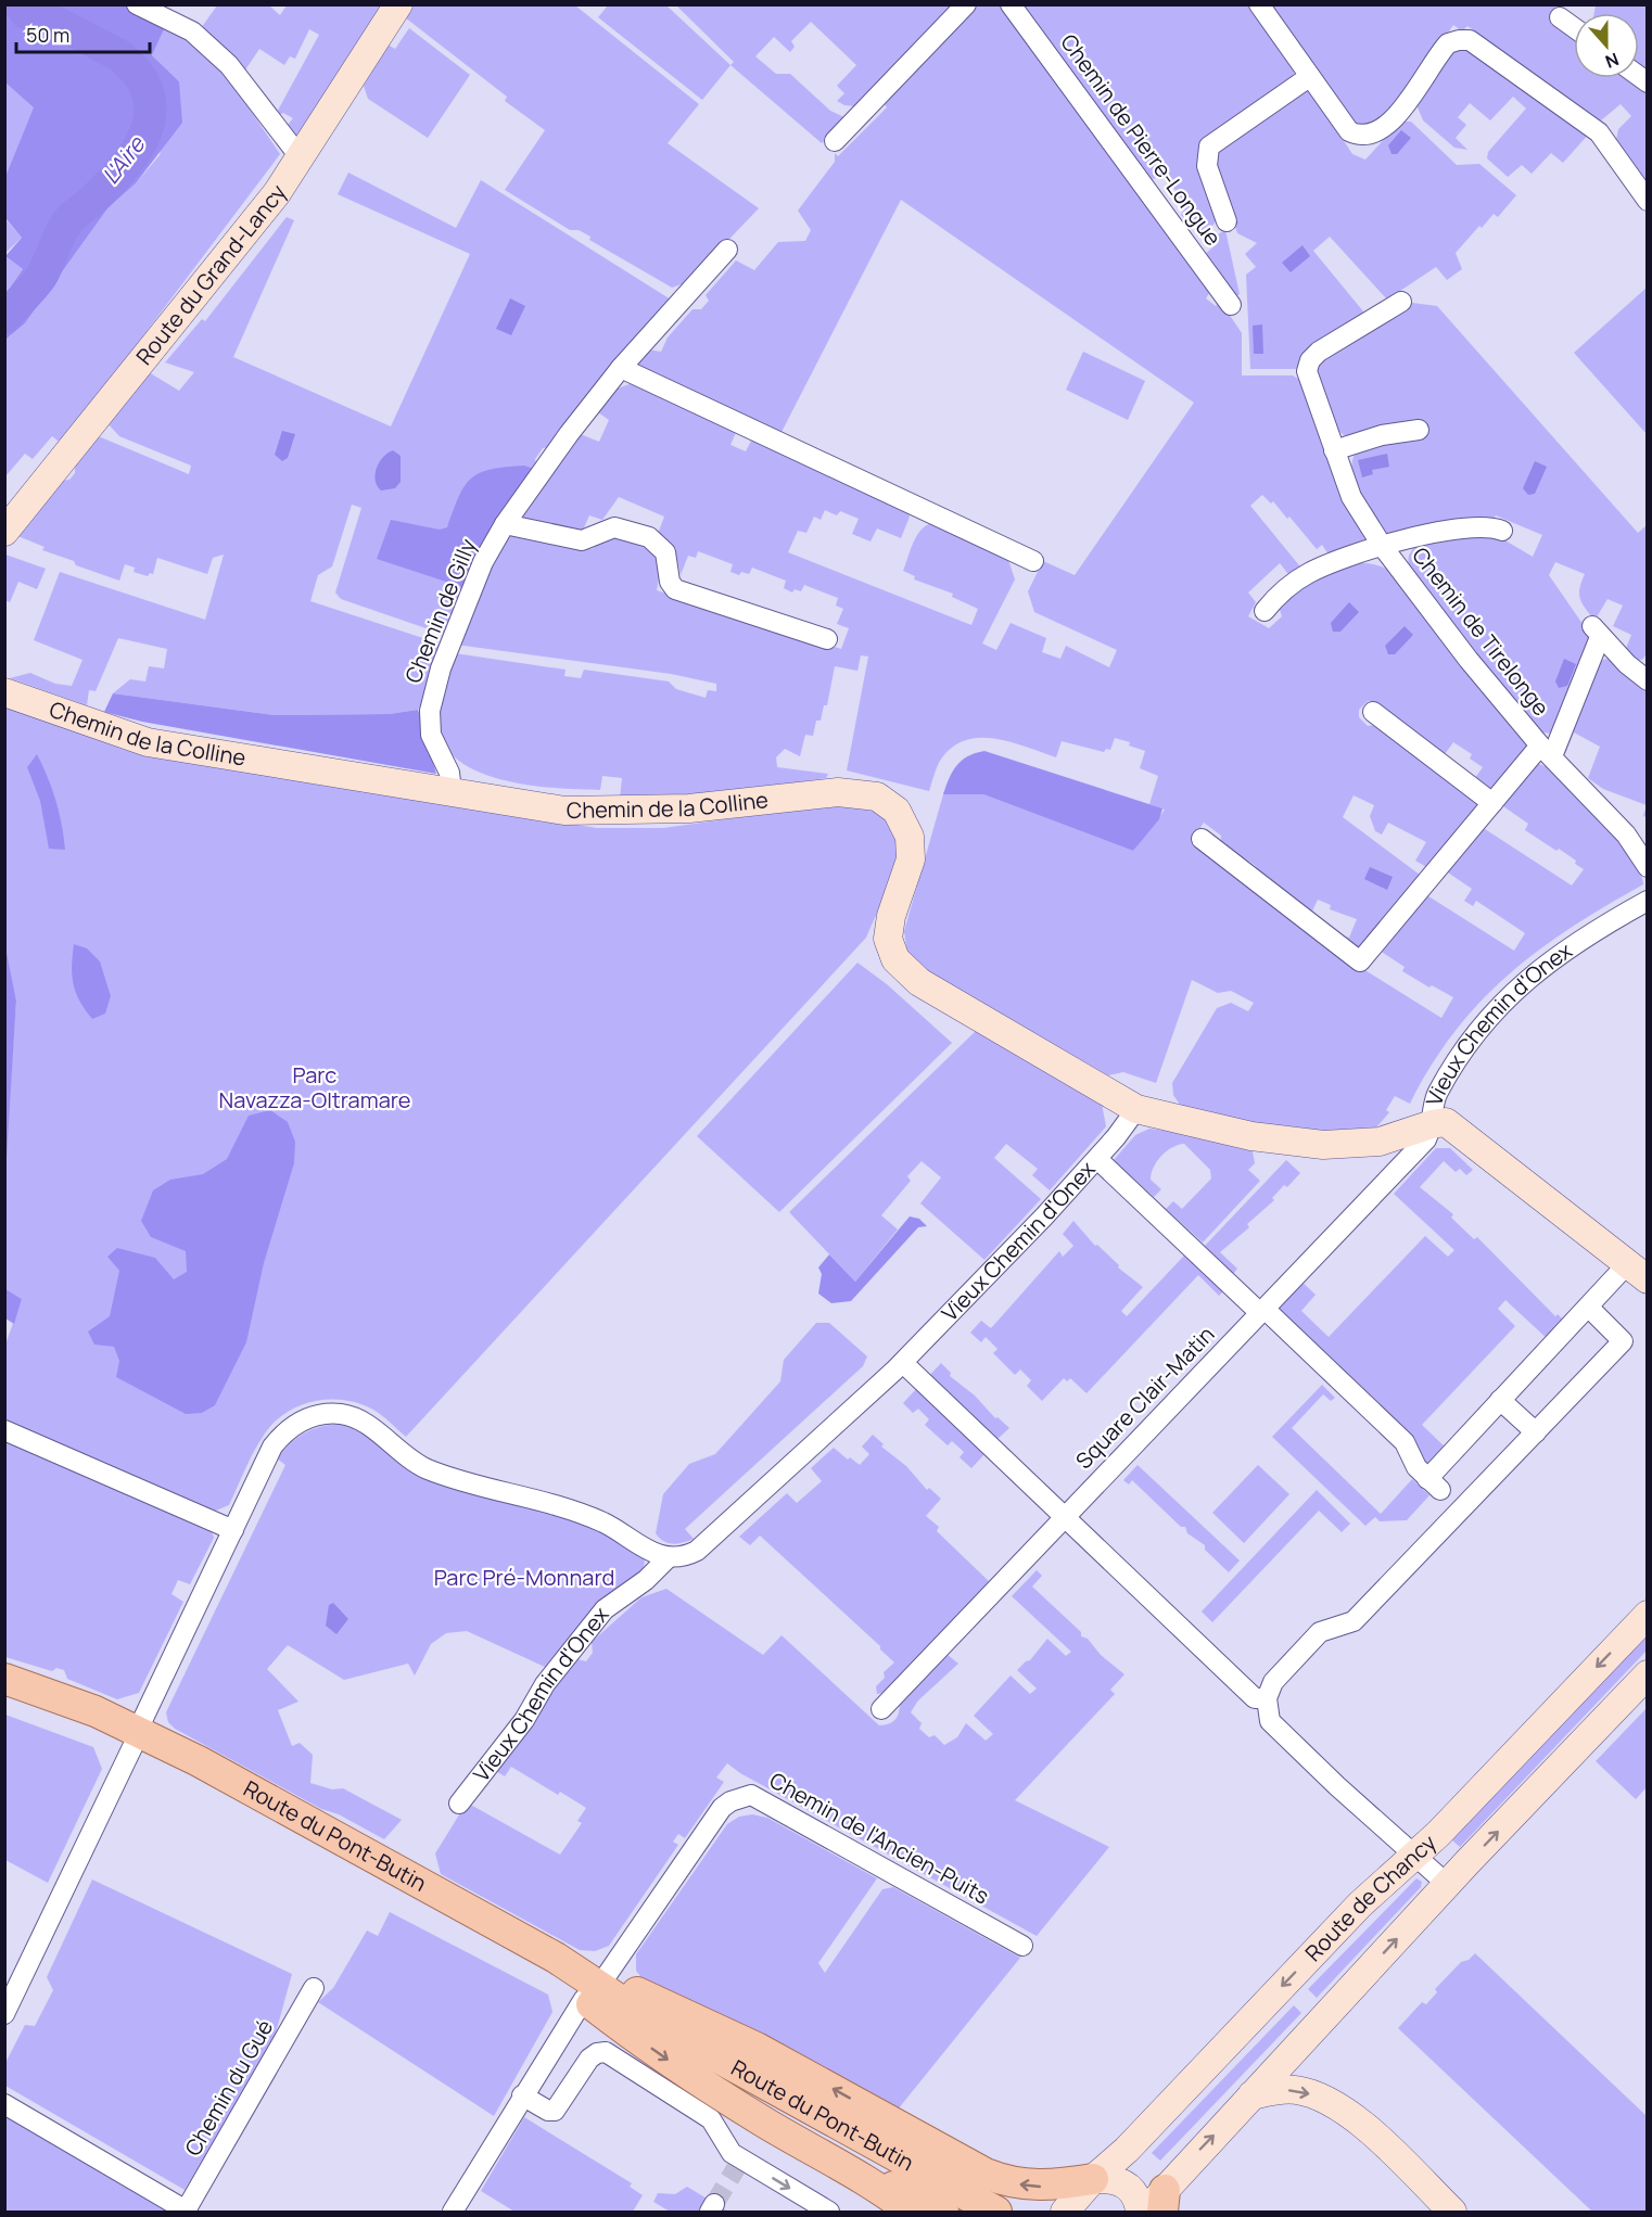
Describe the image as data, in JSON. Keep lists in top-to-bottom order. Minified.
{"streets":{"main road":["Route du Pont-Butin"],"street":["Chemin de Pierre-Longue","Route du Grand-Lancy","Chemin de Gilly","Chemin de Tirelonge","Chemin de la Colline","Vieux Chemin d'Onex","Square Clair-Matin","Chemin de l'Ancien-Puits","Route de Chancy","Chemin du Gué"]},"crossings":[["Chemin de Gilly","Chemin de la Colline"],["Chemin de la Colline","Vieux Chemin d'Onex"],["Vieux Chemin d'Onex","Square Clair-Matin"]],"water":["L'Aire"],"parks":["Parc Navazza-Oltramare","Parc Pré-Monnard"],"scale_bar":"50 m","north":"bottom"}
